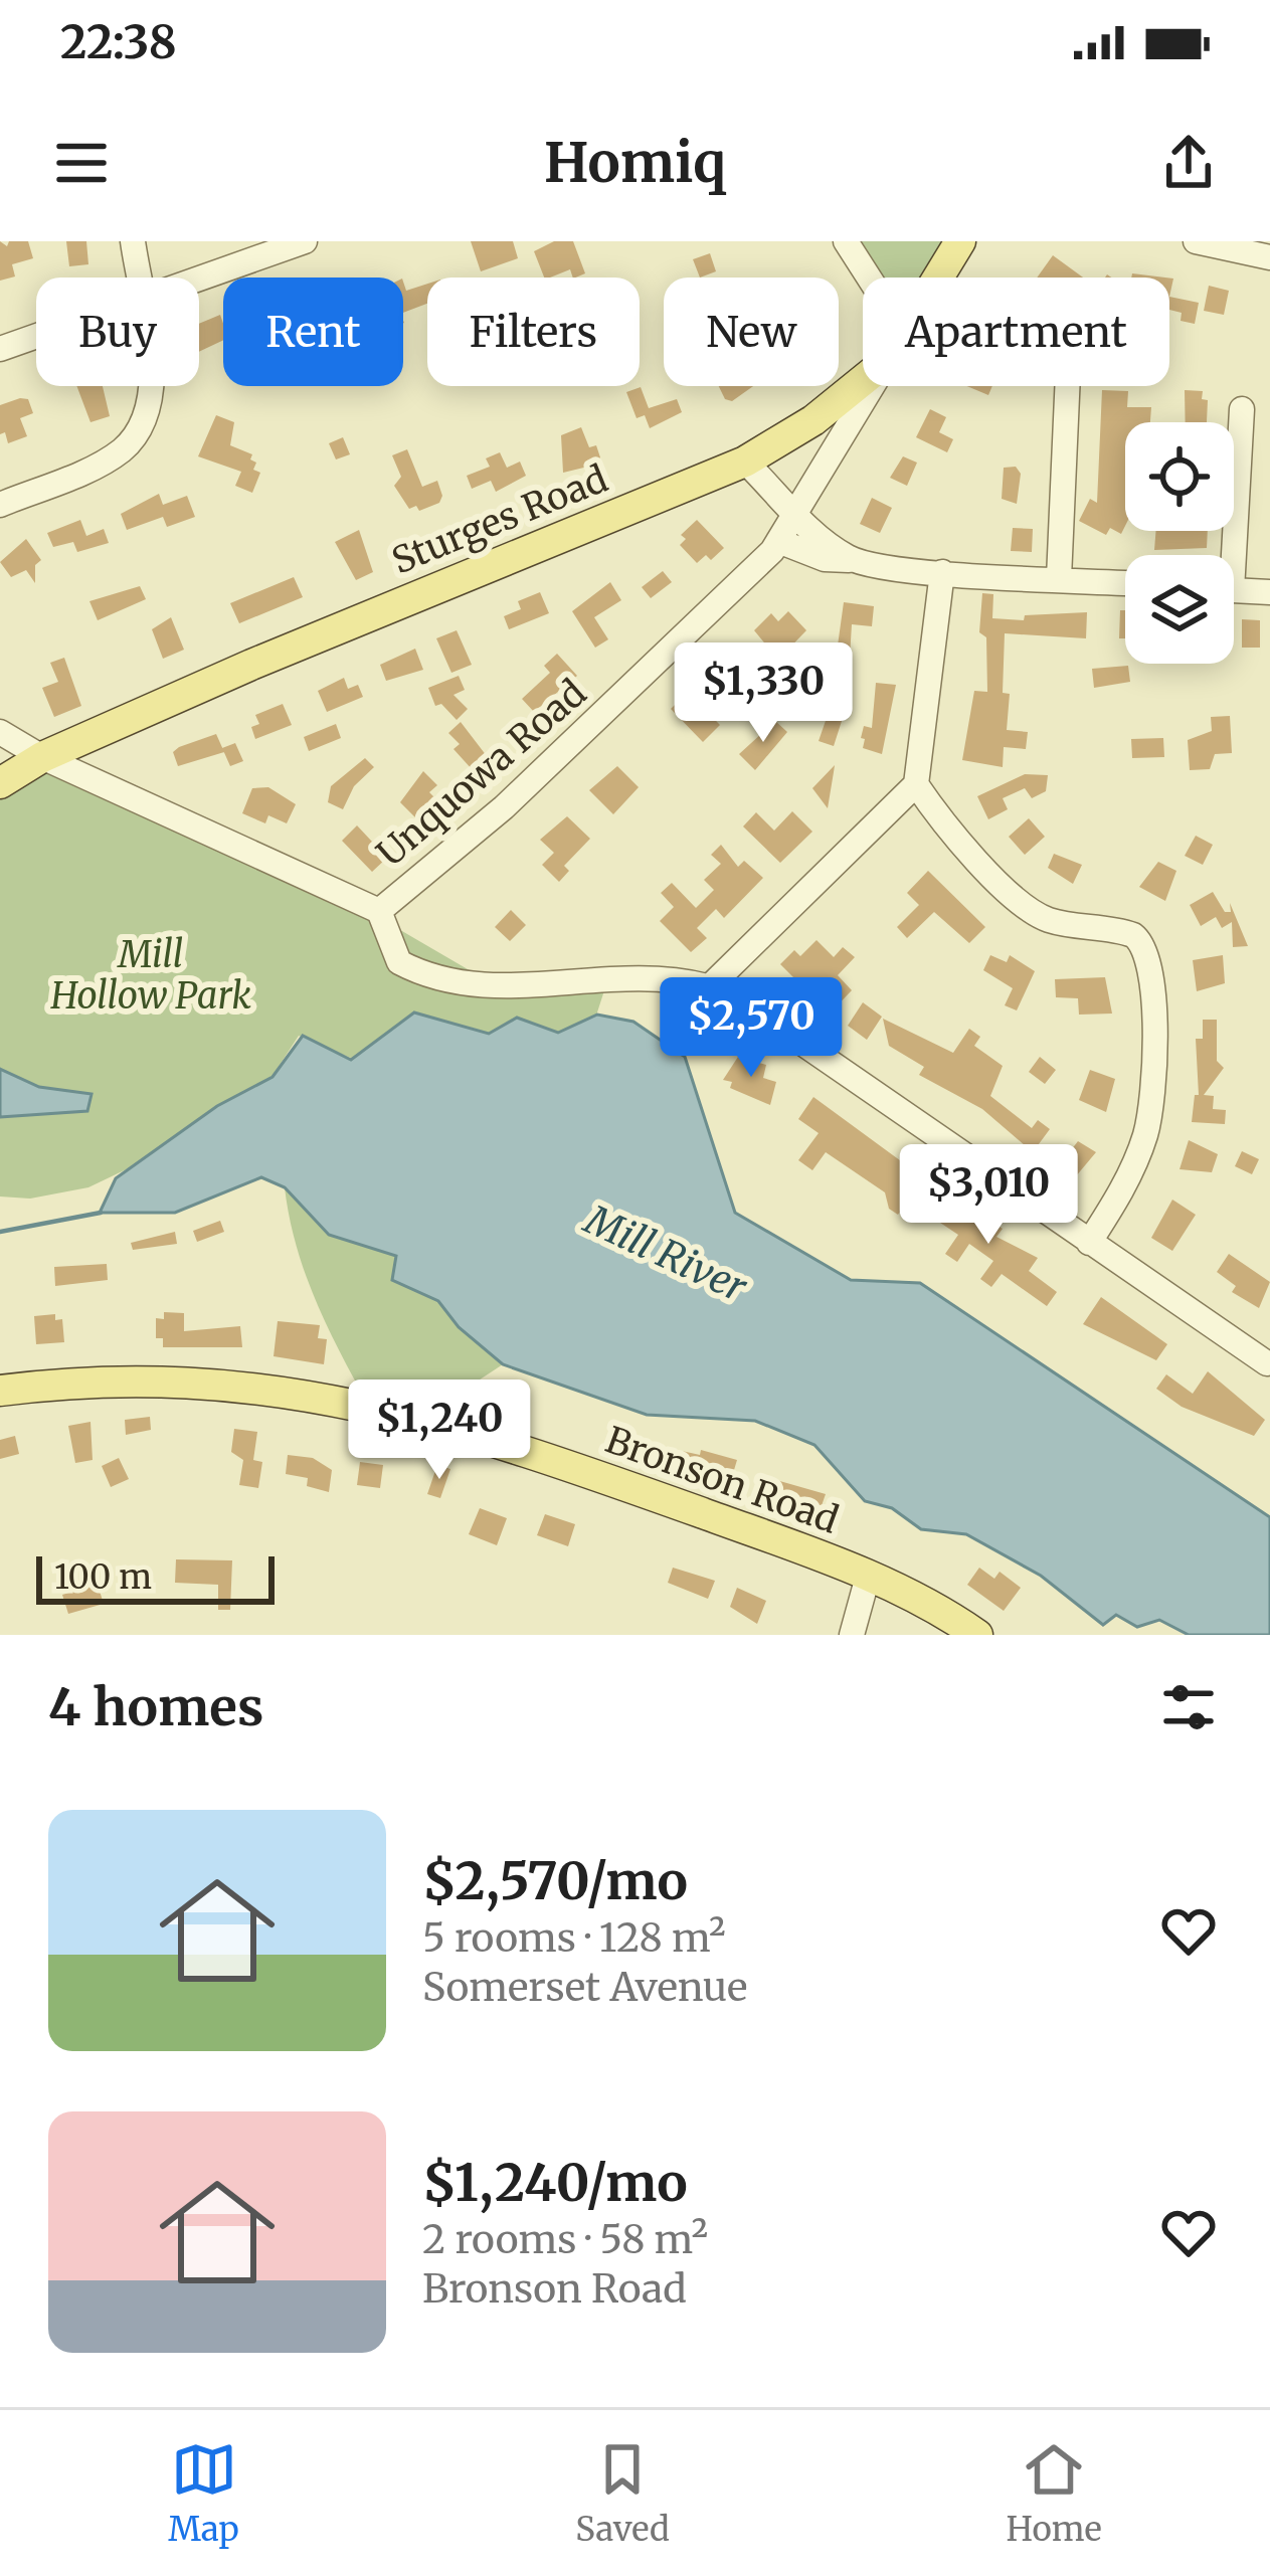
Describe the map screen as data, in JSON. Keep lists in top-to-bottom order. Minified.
{"streets":{"main road":["Sturges Road","Bronson Road"],"street":["Unquowa Road"]},"crossings":[["Sturges Road","Unquowa Road"]],"water":["Mill River"],"parks":["Mill Hollow Park"],"scale_bar":"100 m","page":{"status":"22:38","header":"Homiq","chip":["Buy","Rent","Filters","New","Apartment"],"price":["$1,330","$2,570","$3,010","$1,240"],"scale":"100 m","heading":"4 homes","list":[{"name":"$2,570/mo","note":"5 rooms · 128 m² · Somerset Avenue"},{"name":"$1,240/mo","note":"2 rooms · 58 m² · Bronson Road"}],"tabs":["Map","Saved","Home"]}}
